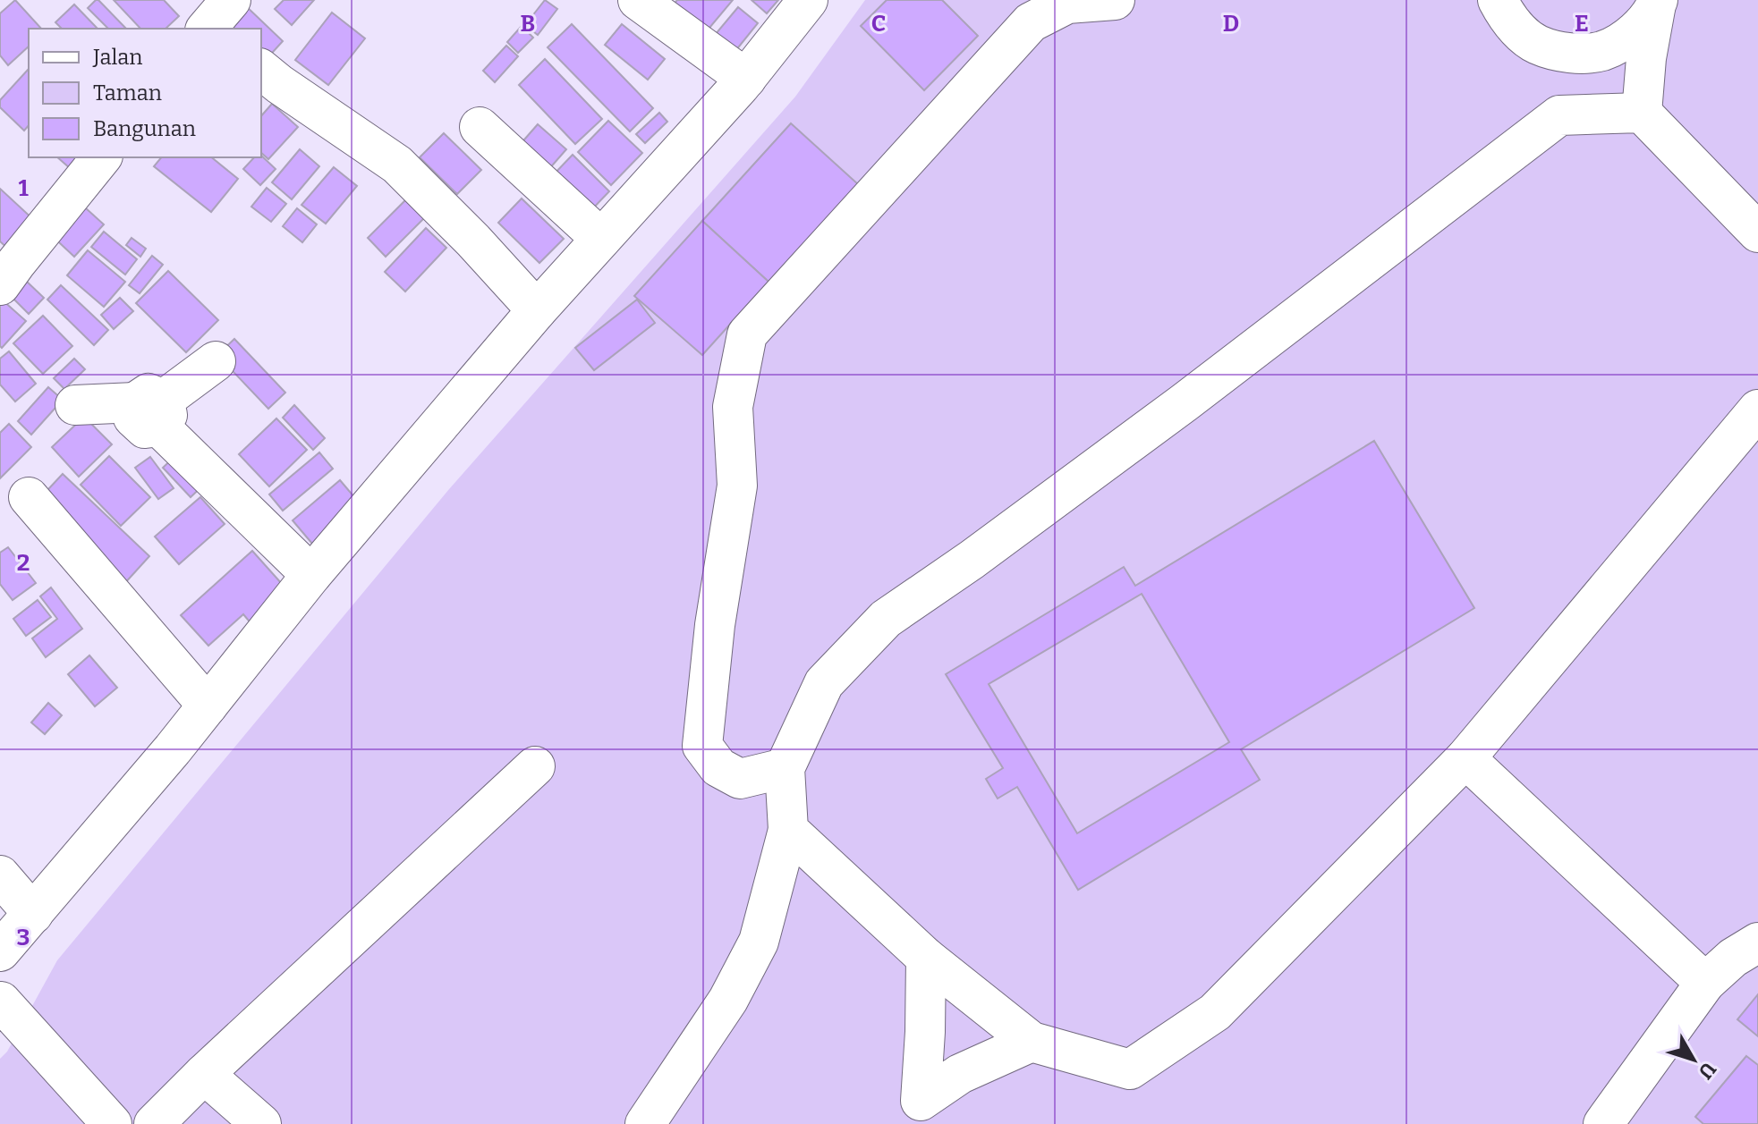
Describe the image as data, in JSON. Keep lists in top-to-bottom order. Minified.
{"legend":["Jalan","Taman","Bangunan"],"north":"bottom right","grid":{"columns":["B","C","D","E"],"rows":["1","2","3"]}}
